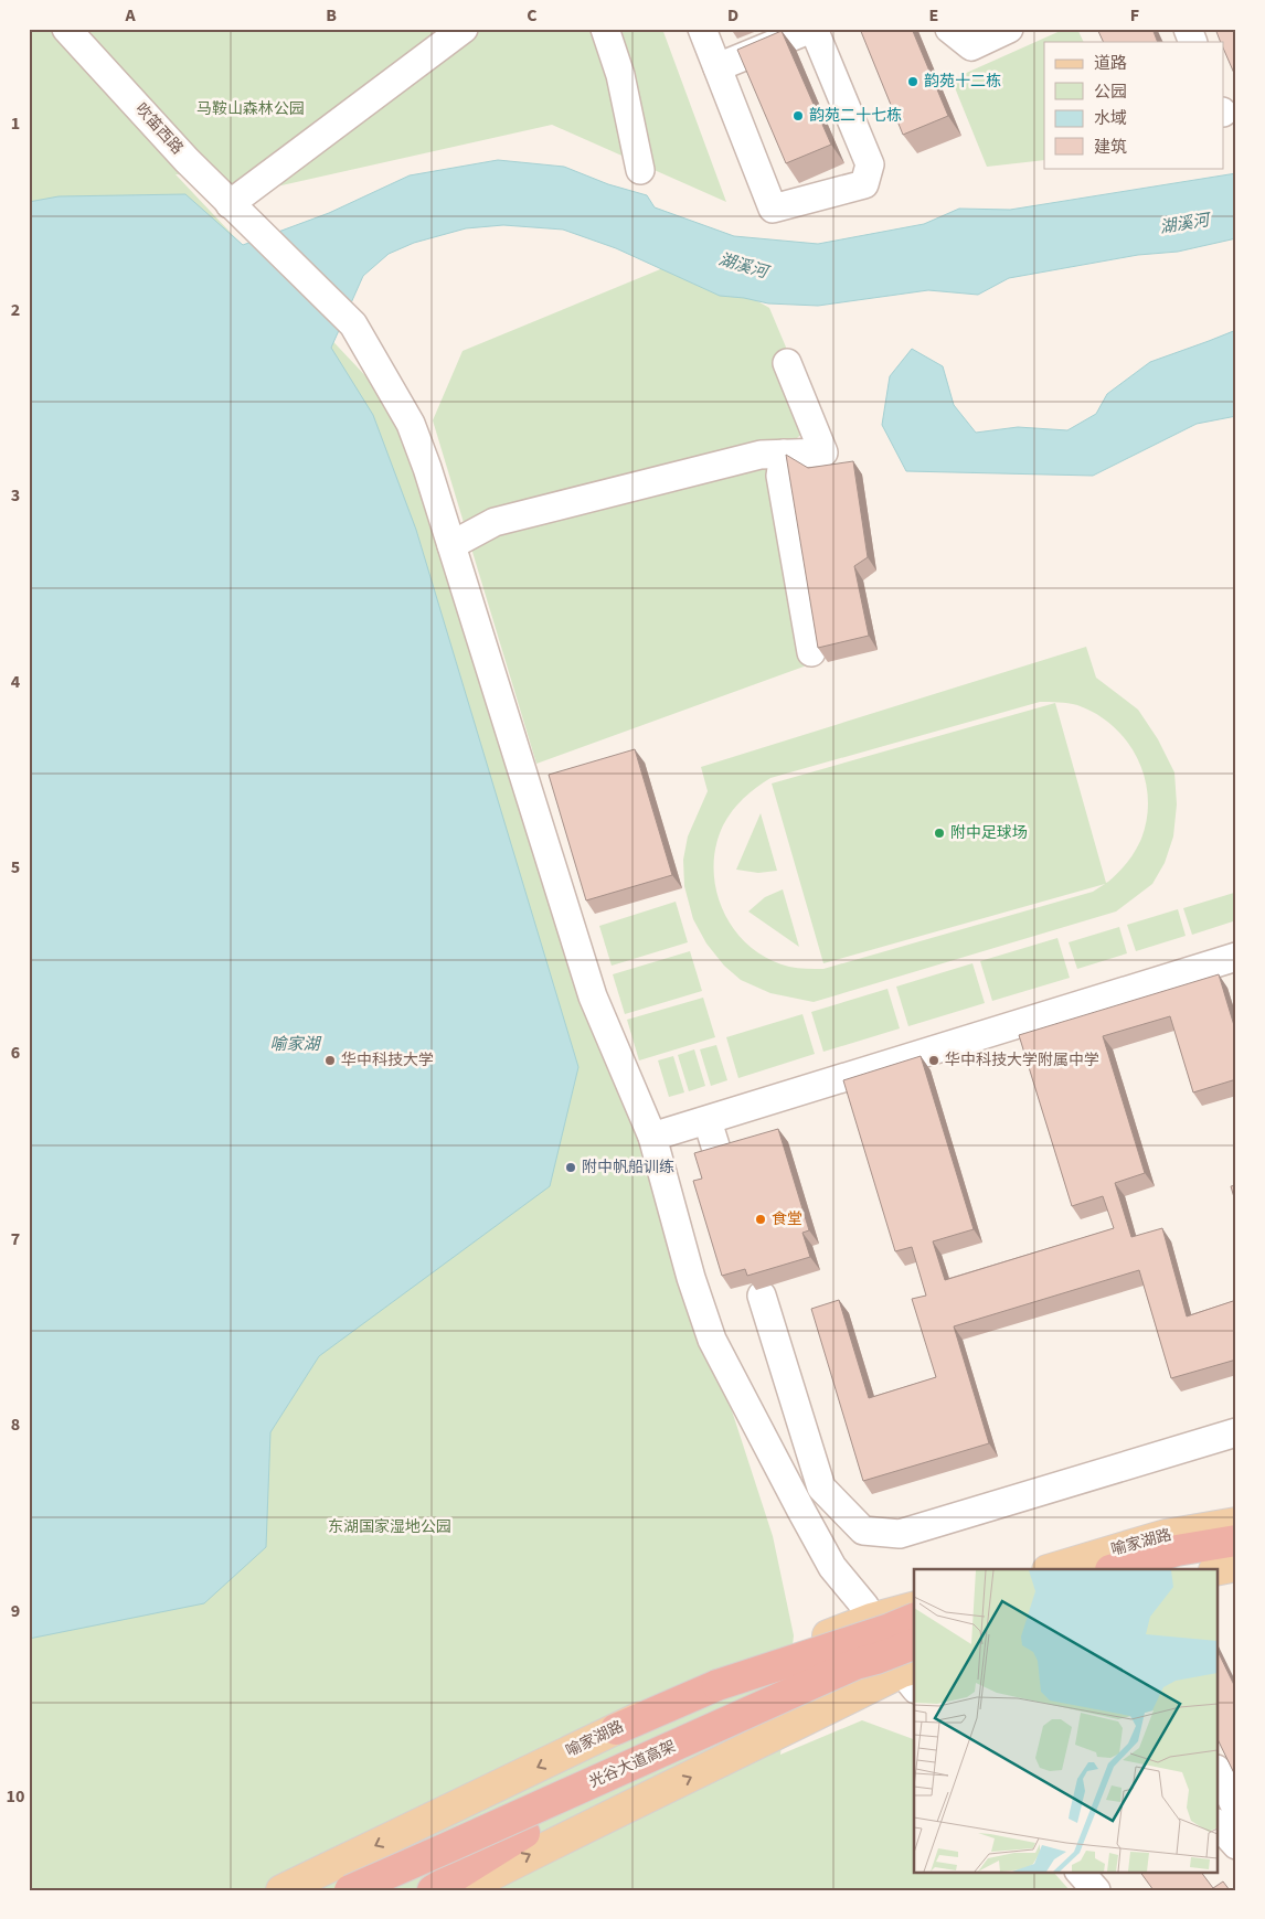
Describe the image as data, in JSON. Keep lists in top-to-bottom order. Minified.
{"streets":{"highway":["光谷大道高架"],"main road":["喻家湖路"],"street":["吹笛西路"]},"crossings":[["吹笛西路","喻家湖路"],["吹笛西路","光谷大道高架"]],"water":["湖溪河","喻家湖"],"parks":["马鞍山森林公园","东湖国家湿地公园"],"places":["韵苑十二栋","韵苑二十七栋","附中足球场","华中科技大学","华中科技大学附属中学","附中帆船训练","食堂"],"legend":["道路","公园","水域","建筑"],"grid":{"columns":["A","B","C","D","E","F"],"rows":["1","2","3","4","5","6","7","8","9","10"]}}
